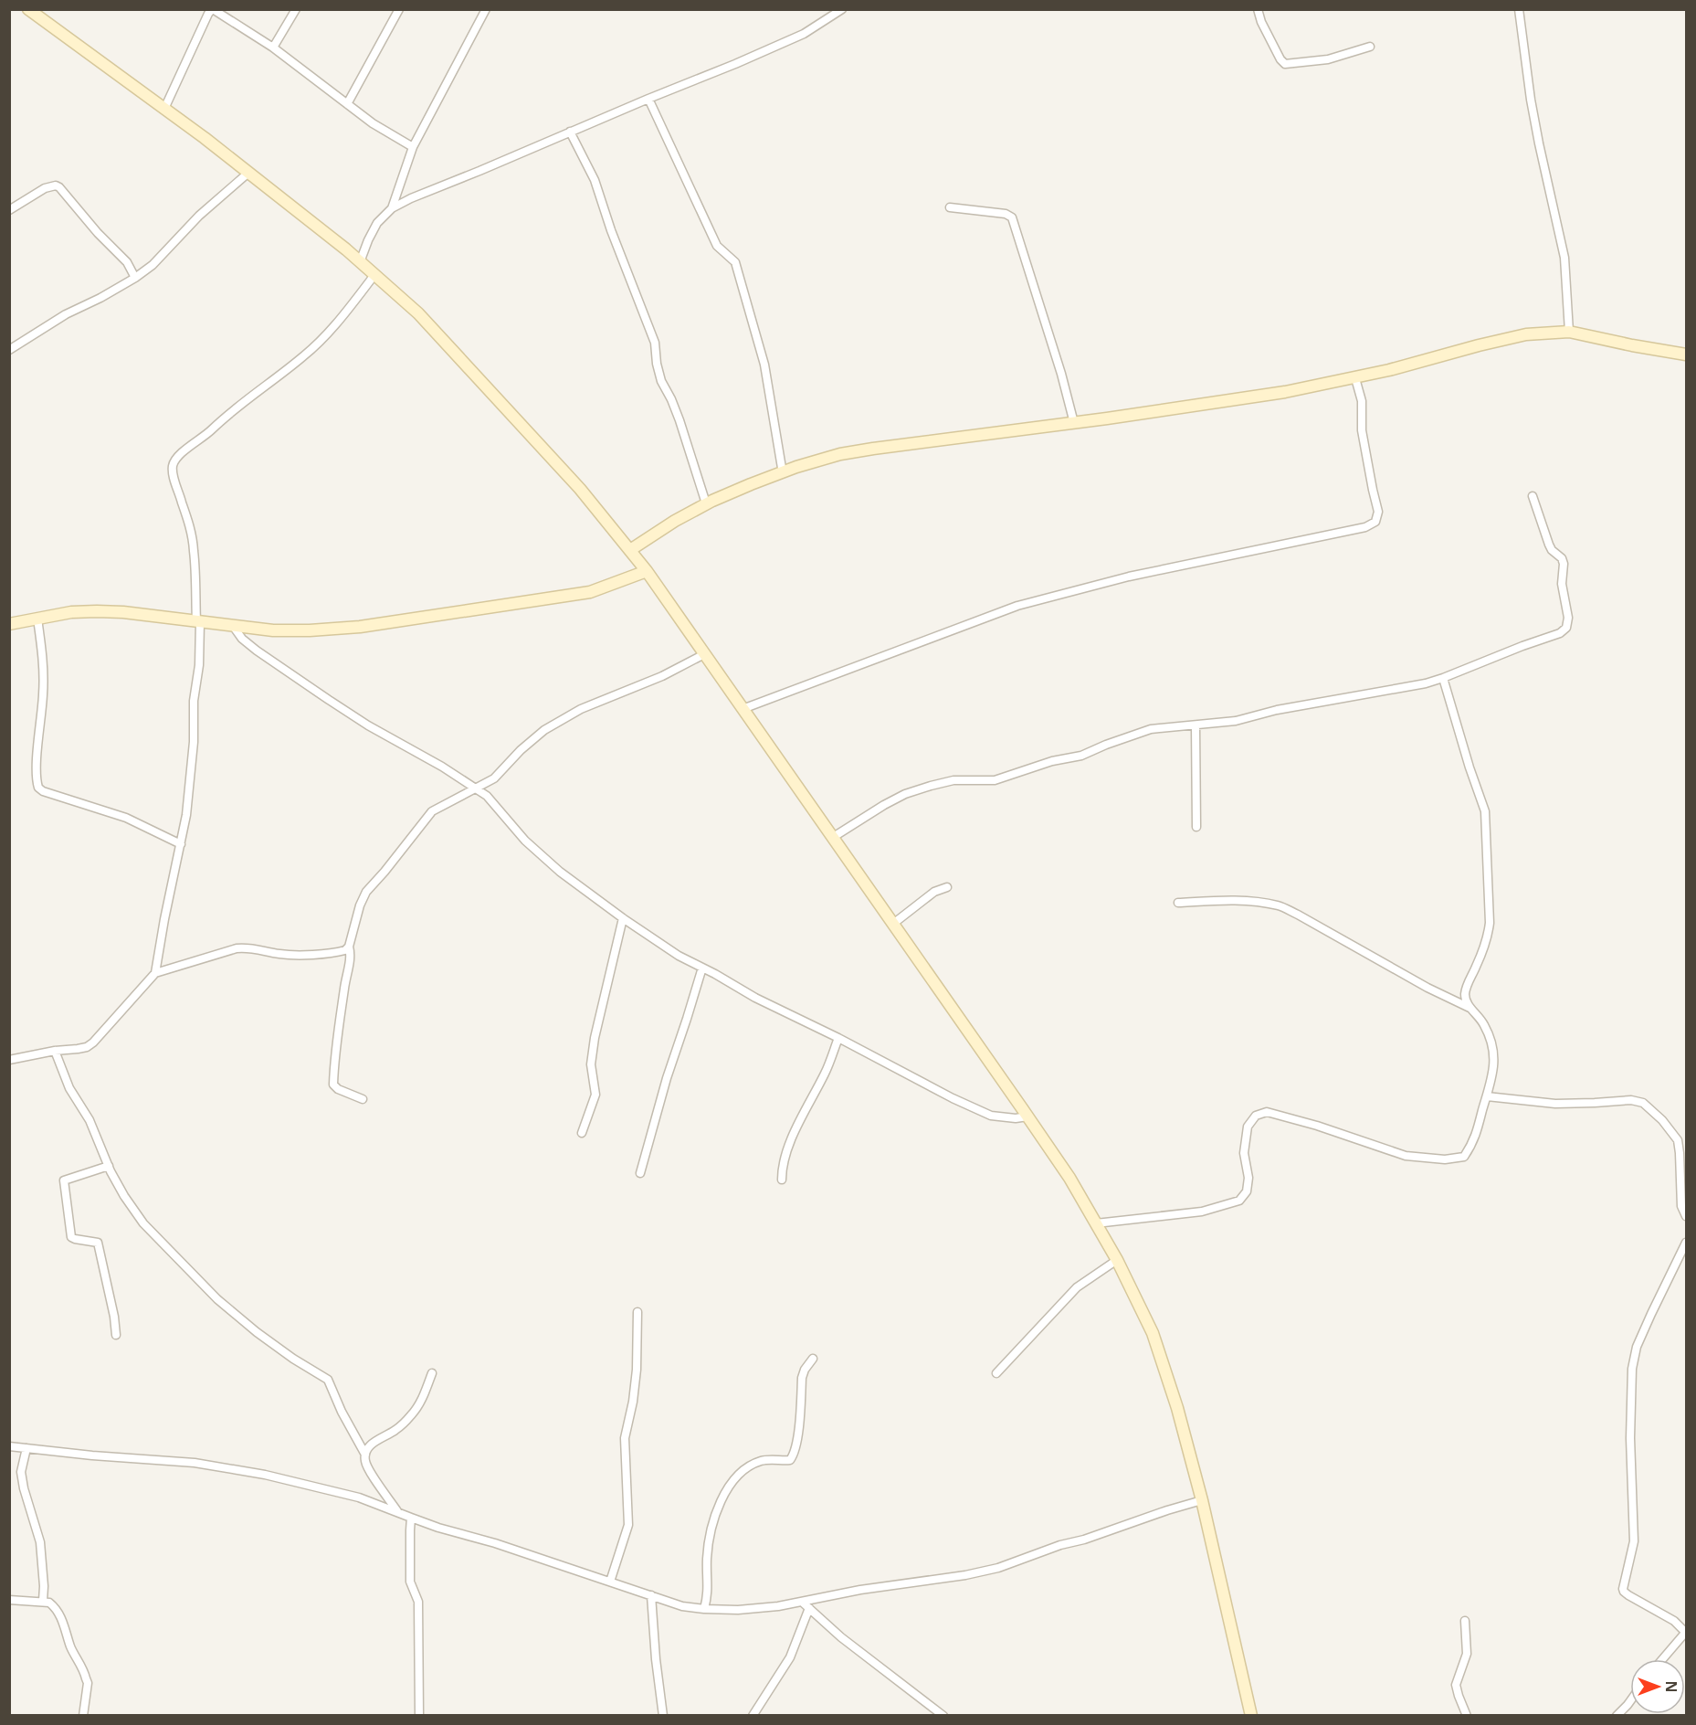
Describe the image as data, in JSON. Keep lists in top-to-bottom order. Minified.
{"north":"right"}
